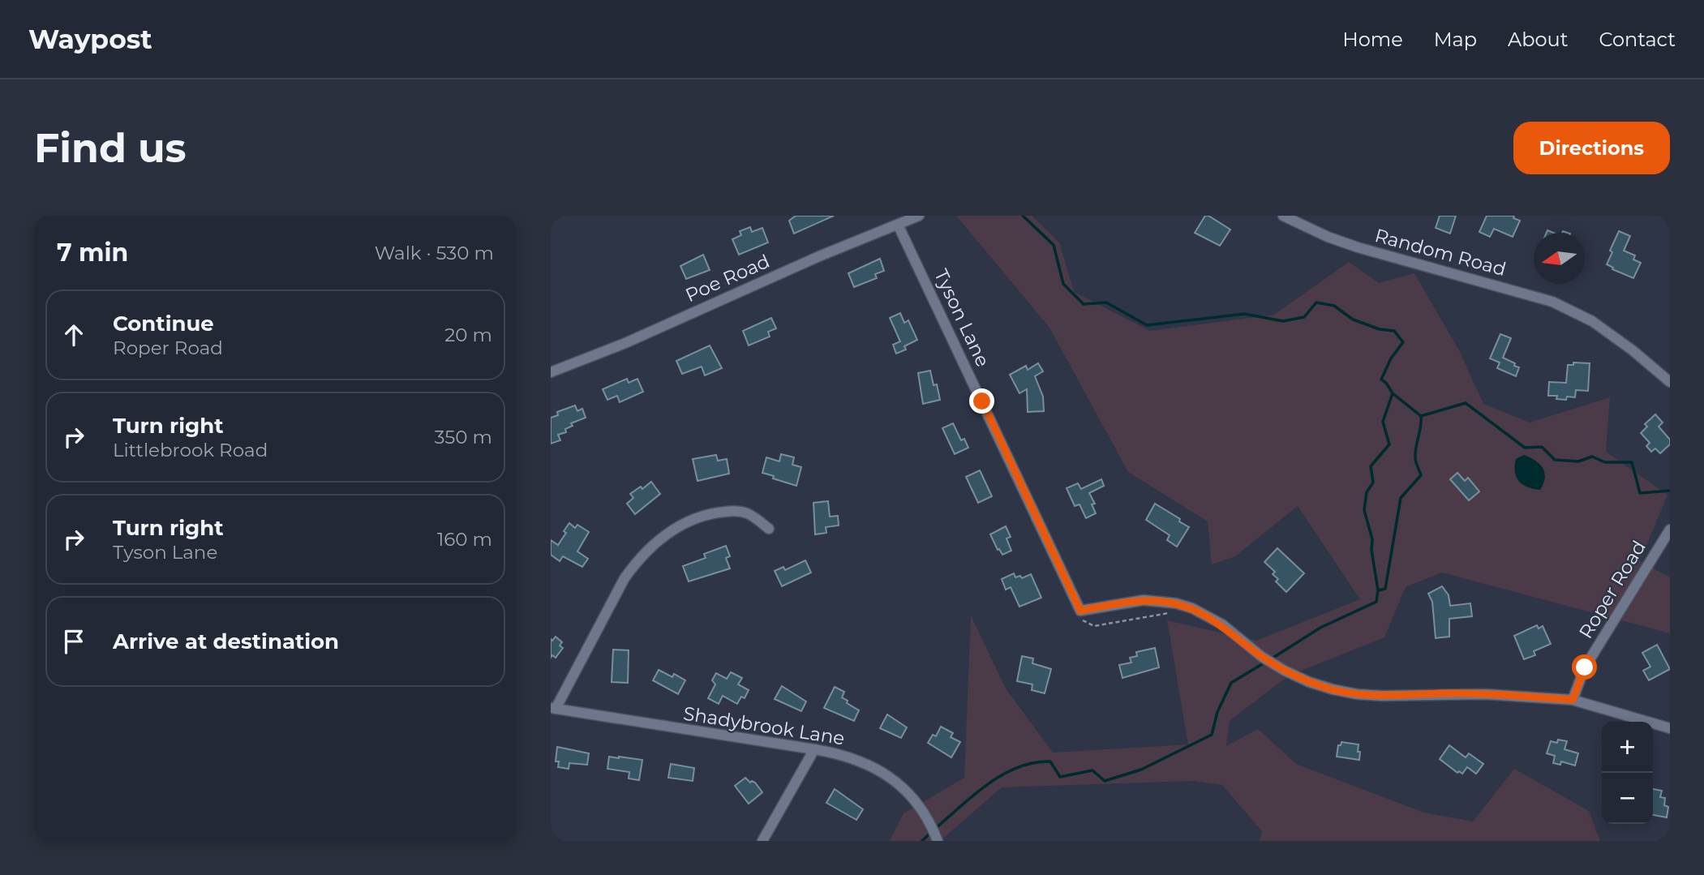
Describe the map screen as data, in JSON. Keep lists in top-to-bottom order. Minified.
{"streets":{"street":["Random Road","Poe Road","Tyson Lane","Roper Road","Shadybrook Lane"]},"crossings":[["Poe Road","Tyson Lane"]],"north":"left","page":{"header":"Waypost","nav":["Home","Map","About","Contact"],"buttons":"Directions","title":"Find us","heading":["7 min","Walk · 530 m"],"list":[["Continue","Roper Road","20 m"],["Turn right","Littlebrook Road","350 m"],["Turn right","Tyson Lane","160 m"],"Arrive at destination"],"map_buttons":["+","−"]}}
